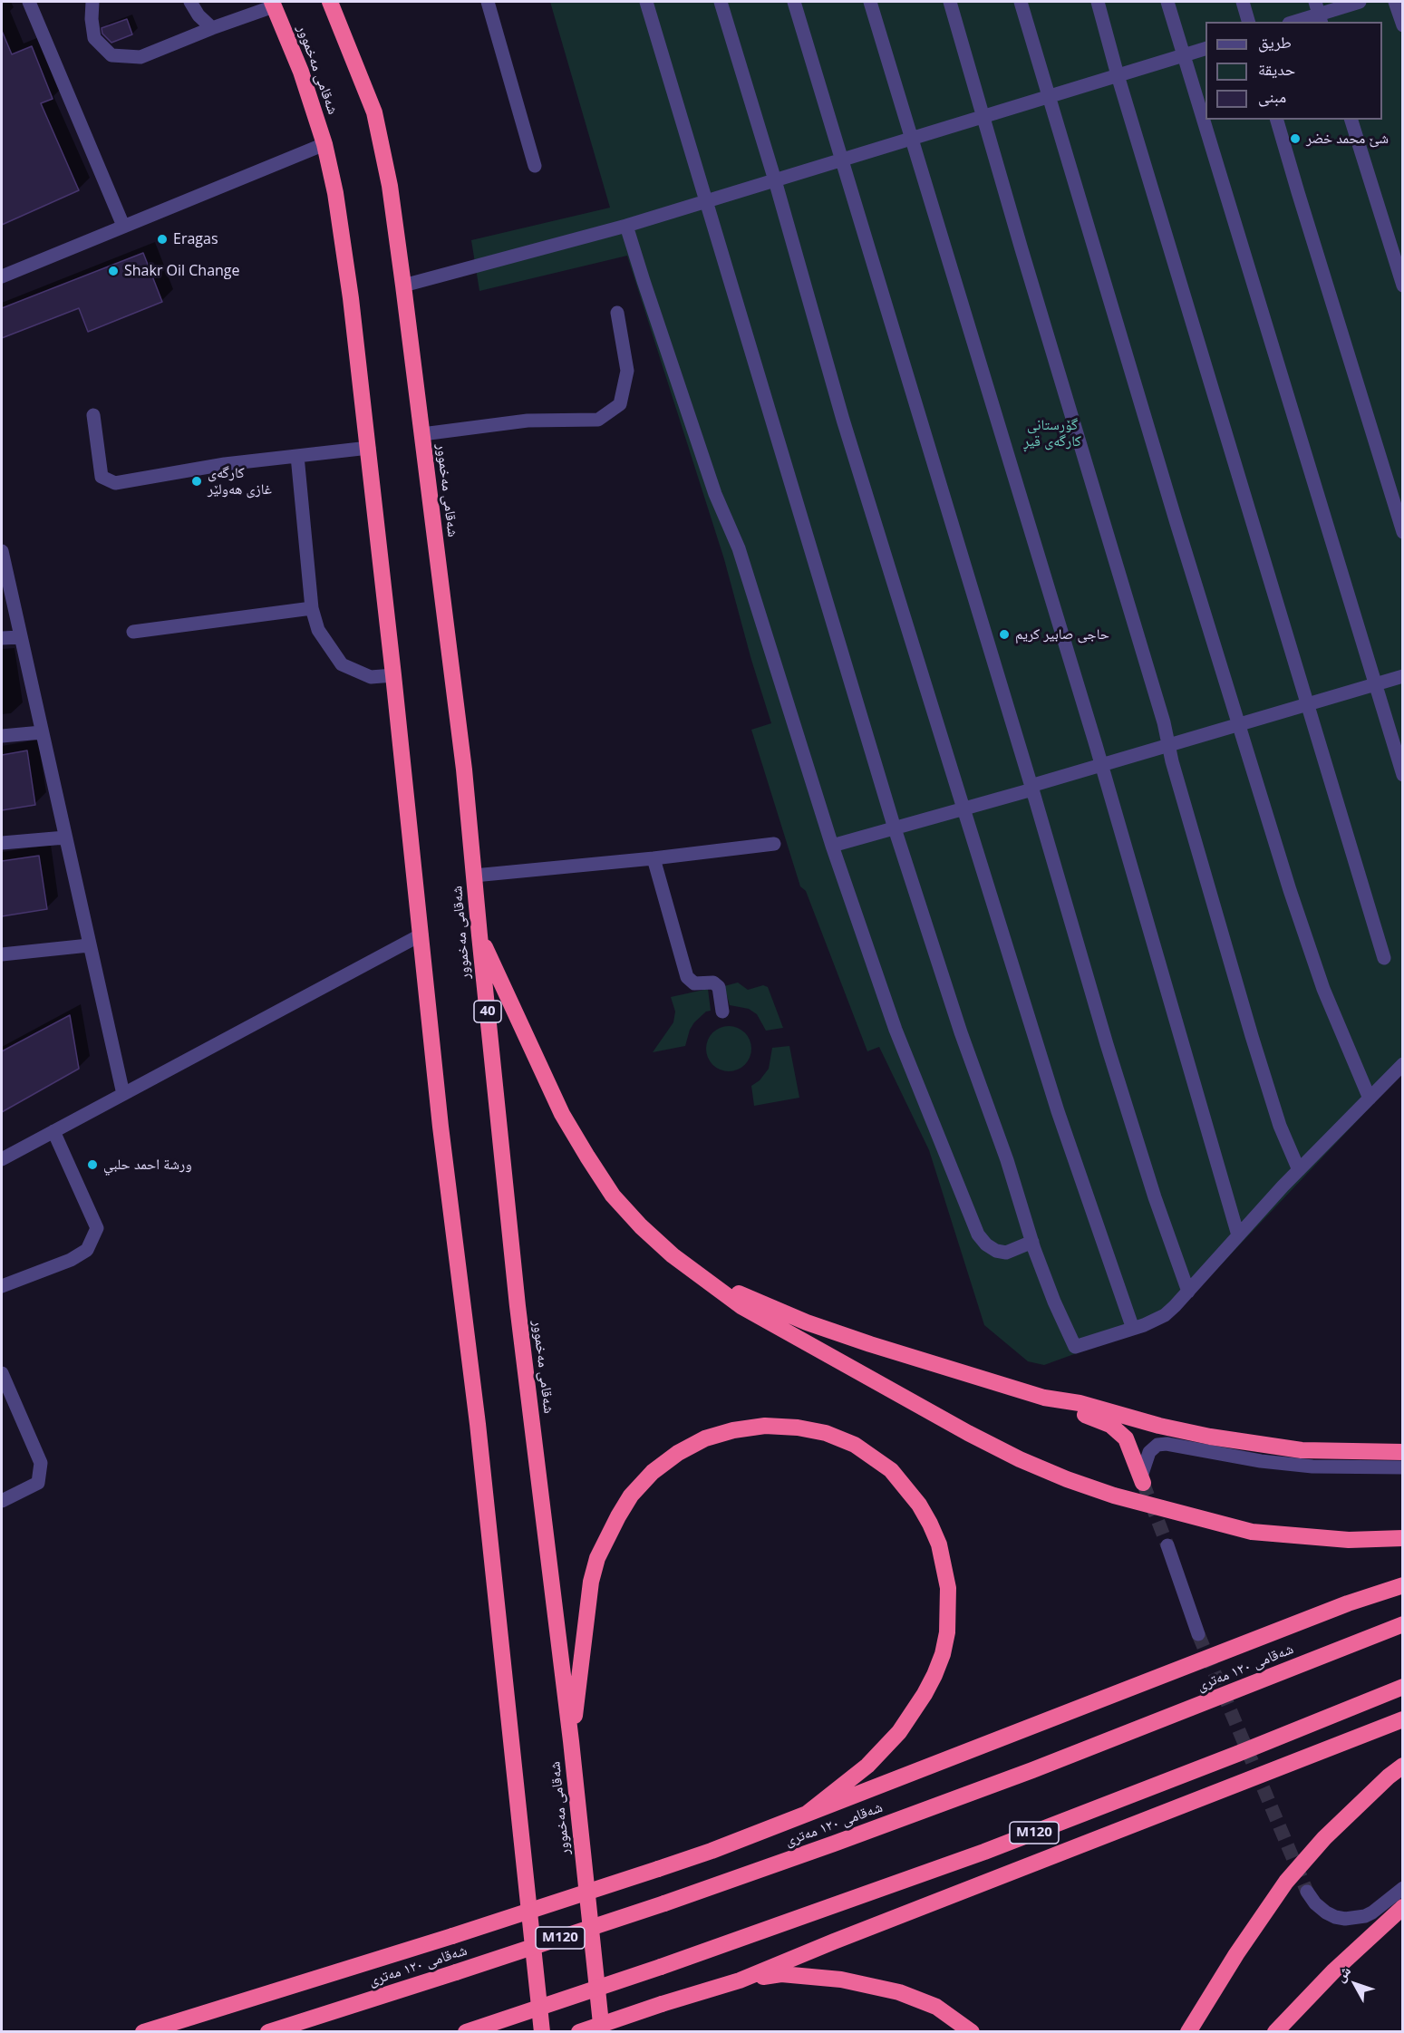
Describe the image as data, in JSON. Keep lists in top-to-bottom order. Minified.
{"streets":{"highway":["شەقامی مەخموور","40","شەقامی ١٢٠ مەتری","M120"]},"parks":["گۆڕستانی کارگەی قیڕ"],"places":["شێ محمد خضر","Eragas","Shakr Oil Change","کارگەی غازی هەولێر","حاجی صابیر کریم","ورشة احمد حلبي"],"legend":["طريق","حديقة","مبنى"],"north":"top left"}
